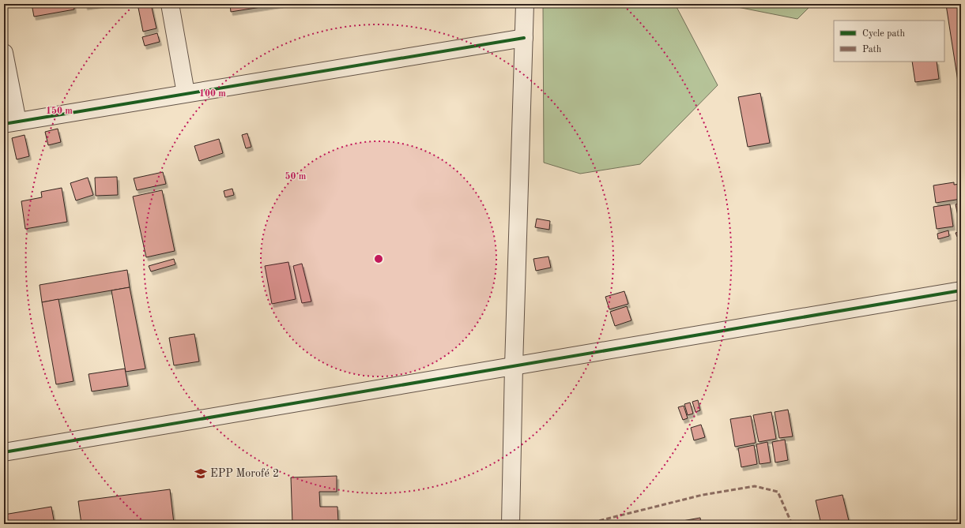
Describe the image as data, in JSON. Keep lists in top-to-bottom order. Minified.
{"places":{"school or university":["EPP Morofé 2"]},"legend":["Cycle path","Path"],"rings":["100 m","150 m","50 m"]}
